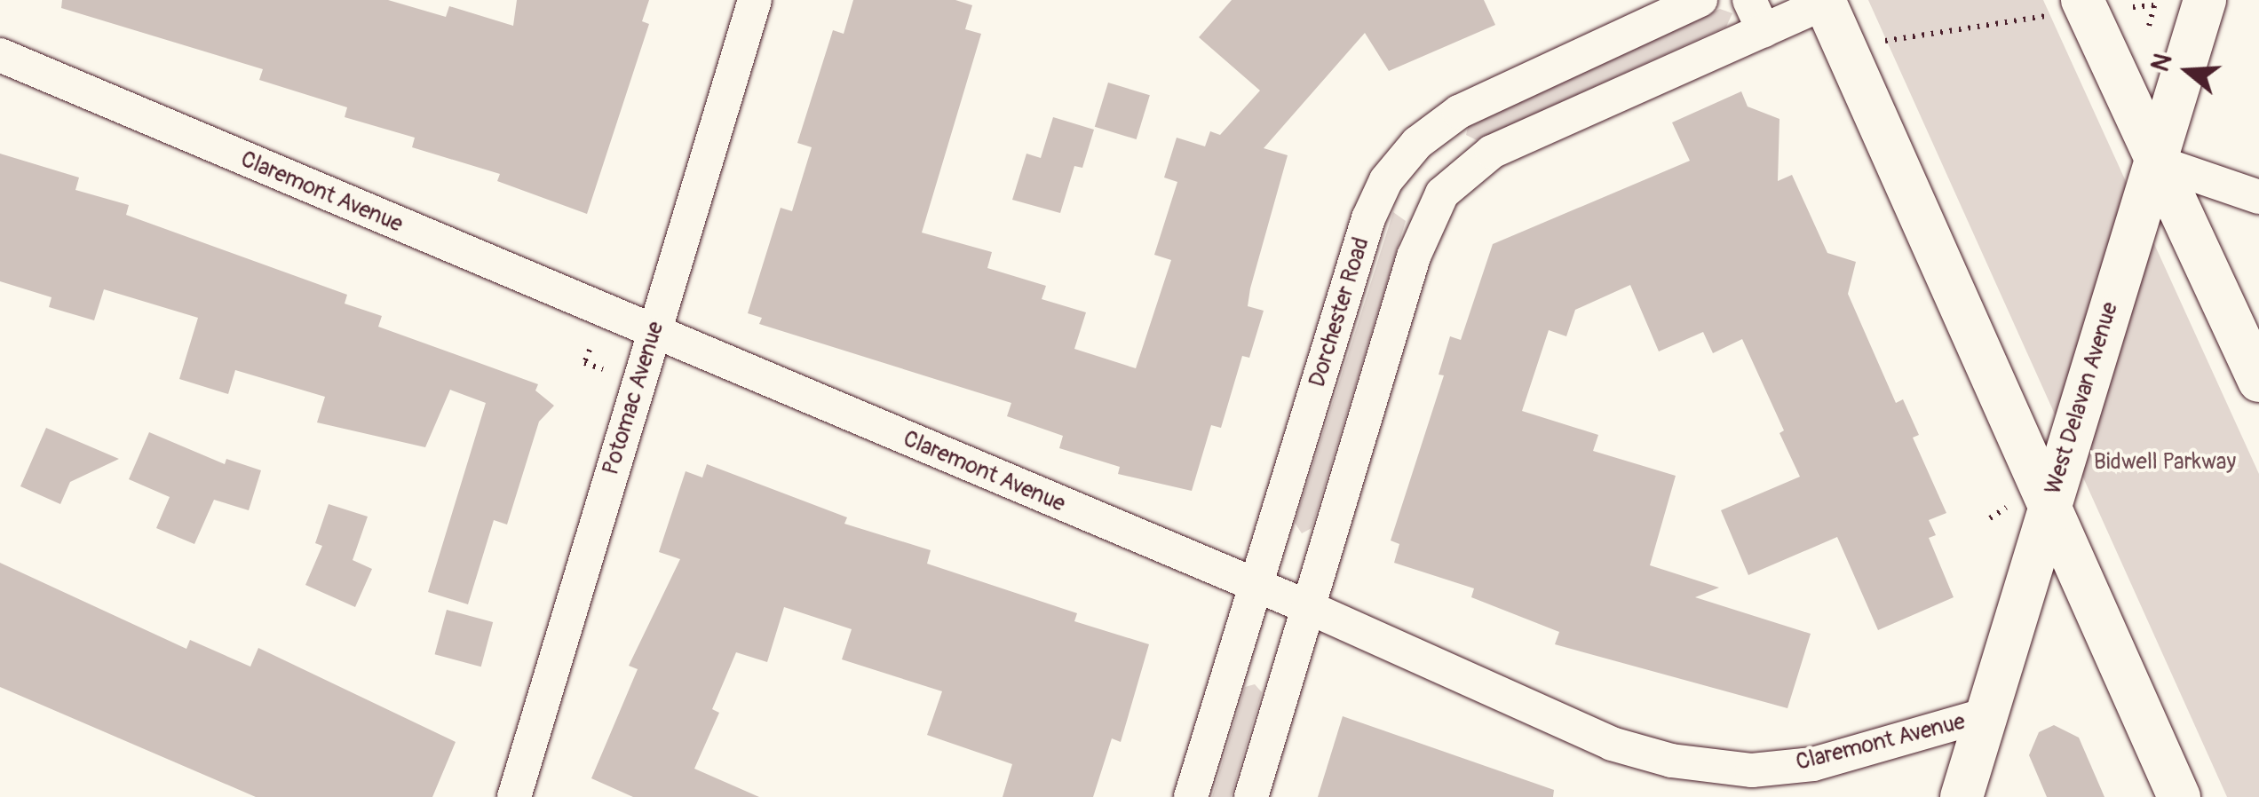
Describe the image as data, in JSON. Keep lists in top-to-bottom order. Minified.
{"streets":{"street":["Claremont Avenue","Dorchester Road","Potomac Avenue","West Delavan Avenue"]},"crossings":[["Claremont Avenue","Dorchester Road"],["Claremont Avenue","Potomac Avenue"],["Claremont Avenue","West Delavan Avenue"]],"parks":["Bidwell Parkway"],"north":"left"}
